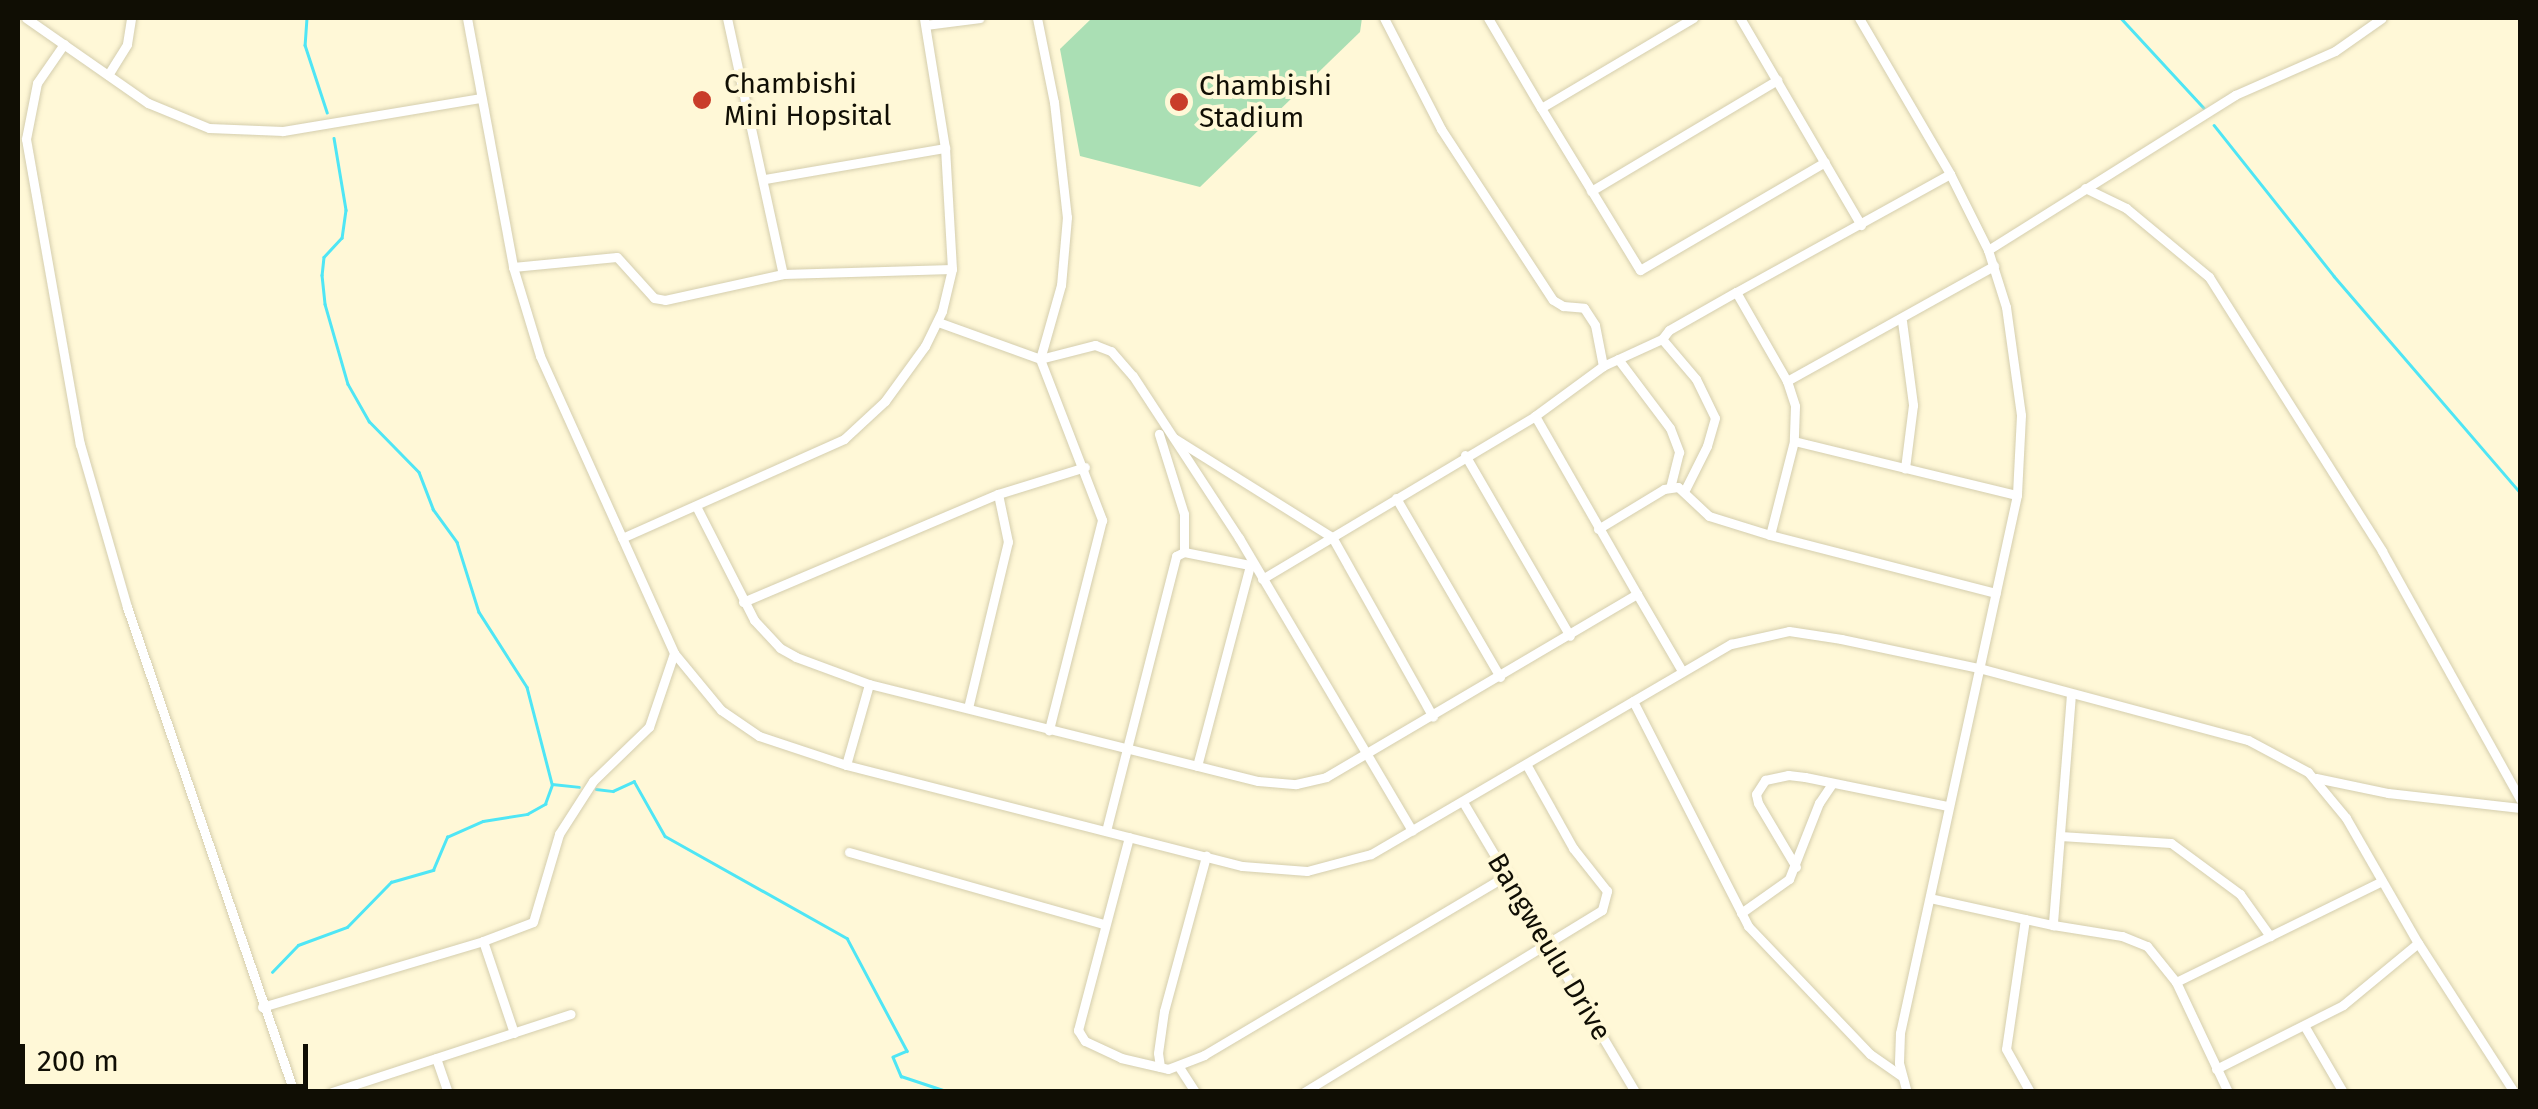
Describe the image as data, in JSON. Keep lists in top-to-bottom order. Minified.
{"streets":{"street":["Bangweulu Drive"]},"places":["Chambishi Mini Hopsital","Chambishi Stadium"],"scale_bar":"200 m"}
